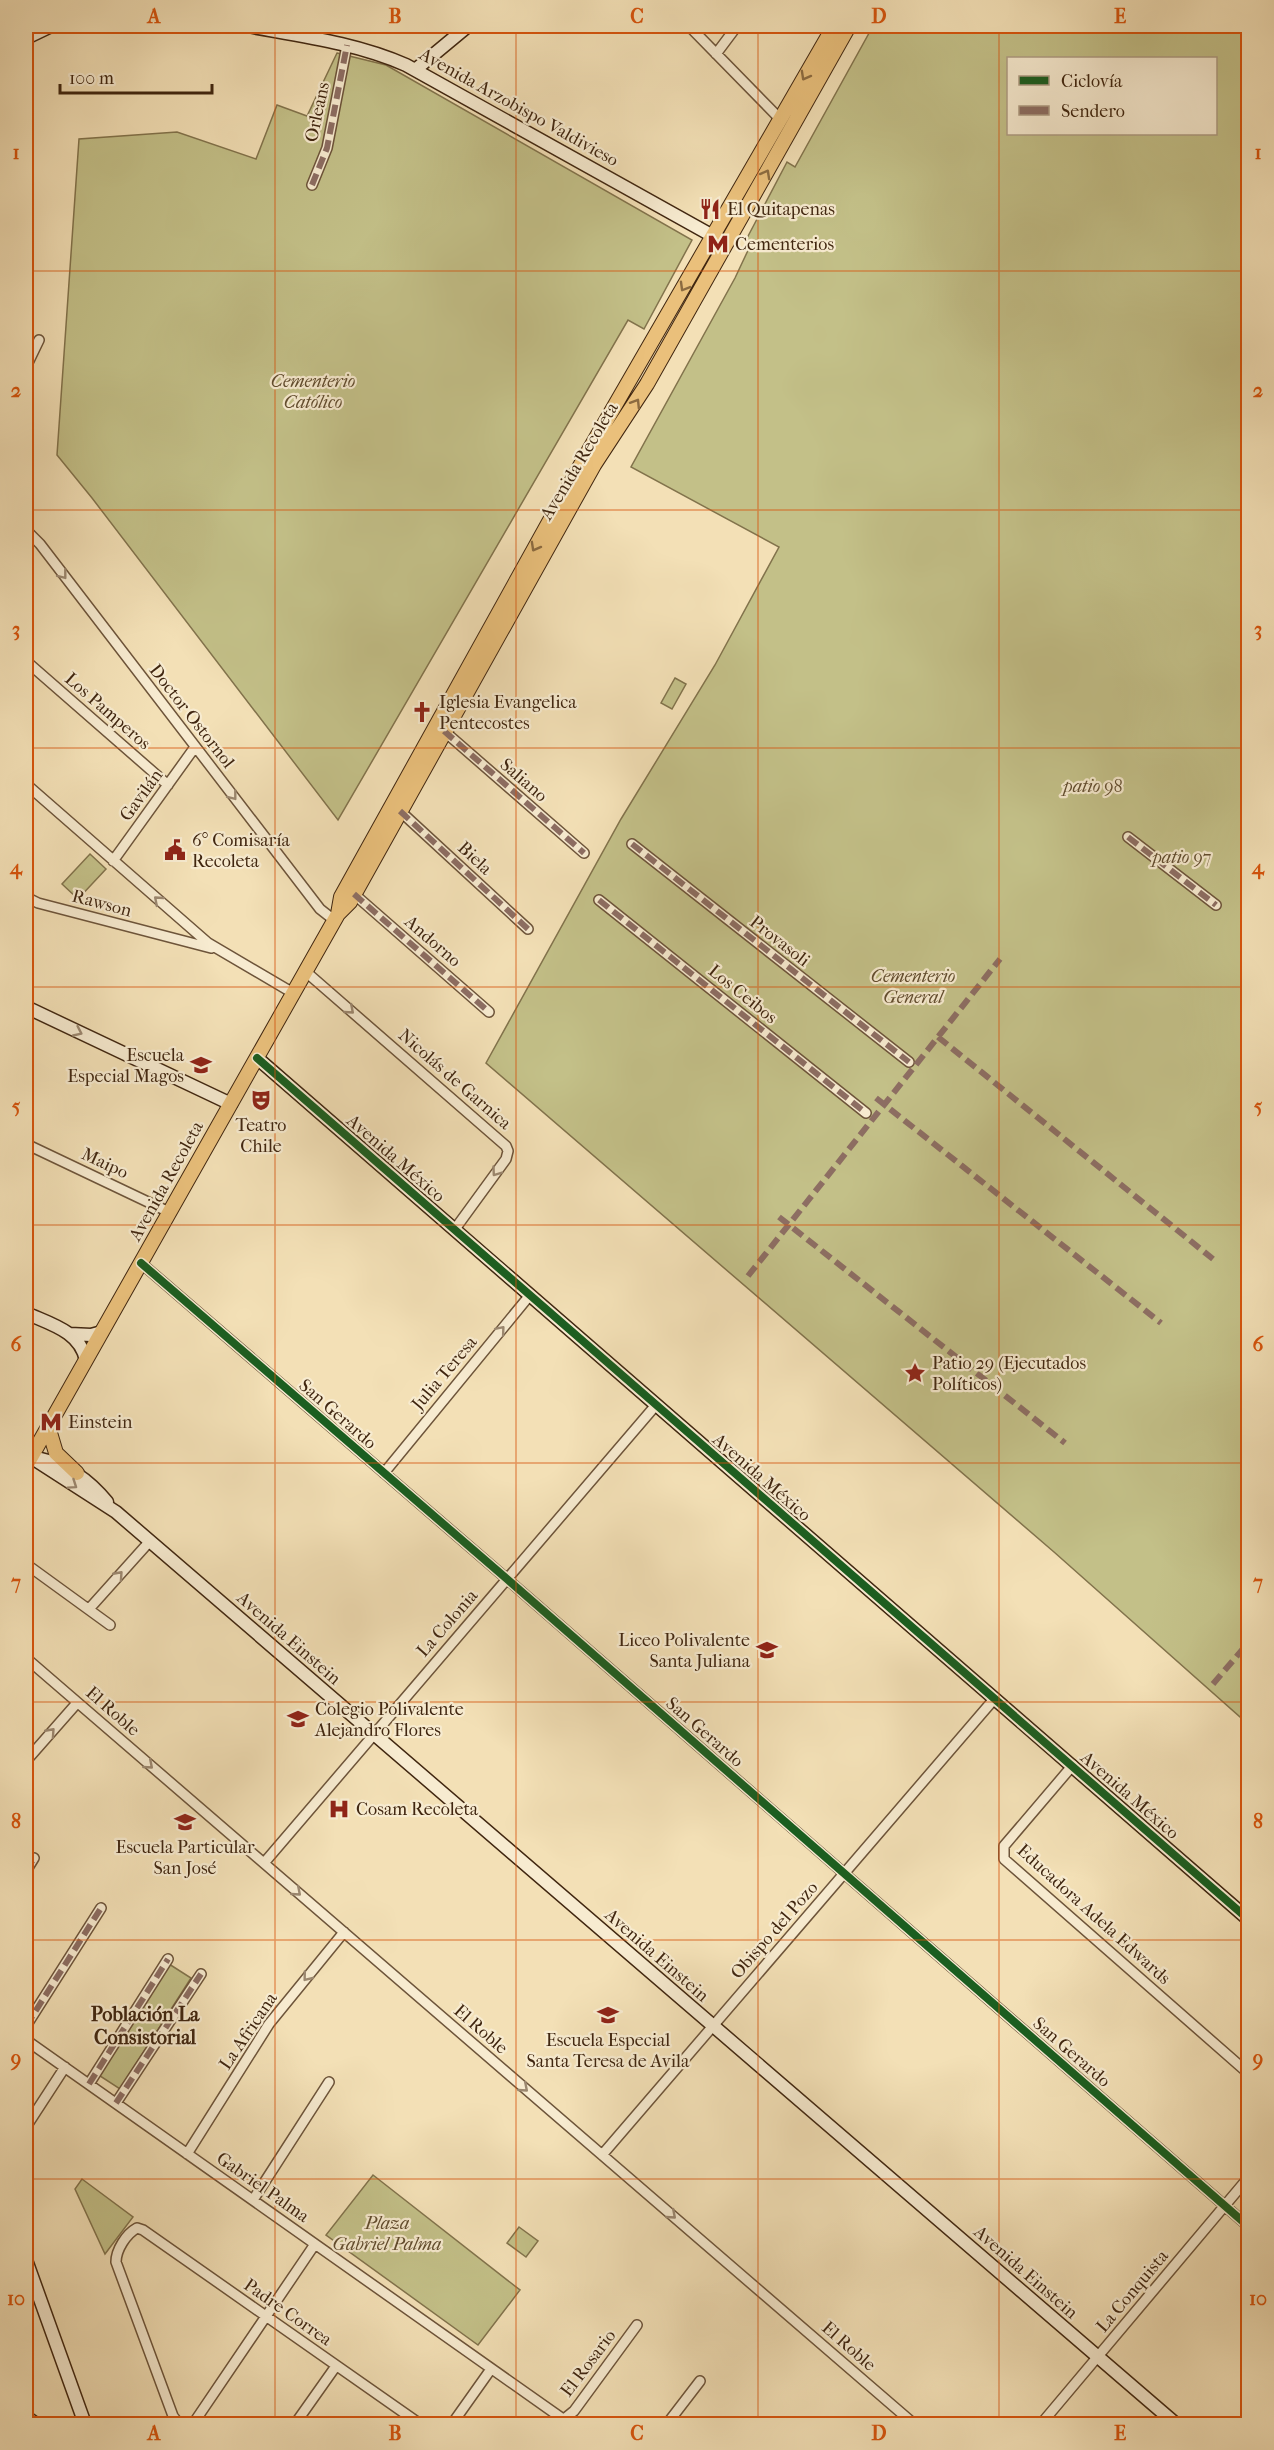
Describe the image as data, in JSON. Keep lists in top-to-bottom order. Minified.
{"streets":{"main road":["Avenida Arzobispo Valdivieso","Avenida Recoleta","Avenida México","Avenida Einstein"],"street":["Orleans","Los Pamperos","Doctor Ostornol","Saliano","Gavilán","Biela","Rawson","Andorno","Provasoli","Los Ceibos","Nicolás de Garnica","Maipo","Julia Teresa","San Gerardo","La Colonia","El Roble","Educadora Adela Edwards","Obispo del Pozo","La Africana","Gabriel Palma","La Conquista","Padre Correa","El Rosario"]},"crossings":[["Avenida Arzobispo Valdivieso","Orleans"],["Avenida Arzobispo Valdivieso","Avenida Recoleta"],["Avenida Recoleta","Doctor Ostornol"],["Avenida Recoleta","Saliano"],["Avenida Recoleta","Biela"],["Avenida Recoleta","Andorno"],["Avenida Recoleta","Nicolás de Garnica"],["Avenida Recoleta","Avenida México"],["Avenida Recoleta","Maipo"],["Avenida Recoleta","San Gerardo"],["Avenida Recoleta","Avenida Einstein"],["Los Pamperos","Gavilán"],["Doctor Ostornol","Gavilán"],["Nicolás de Garnica","Avenida México"],["Avenida México","Julia Teresa"],["Avenida México","La Colonia"],["Avenida México","Educadora Adela Edwards"],["Avenida México","Obispo del Pozo"],["Julia Teresa","San Gerardo"],["San Gerardo","La Colonia"],["San Gerardo","Obispo del Pozo"],["San Gerardo","La Conquista"],["La Colonia","Avenida Einstein"],["La Colonia","El Roble"],["Avenida Einstein","Obispo del Pozo"],["Avenida Einstein","La Conquista"],["El Roble","Obispo del Pozo"],["El Roble","La Africana"],["La Africana","Gabriel Palma"],["Gabriel Palma","El Rosario"]],"one_way":["Doctor Ostornol","Nicolás de Garnica","Julia Teresa","El Roble"],"districts":["Población La Consistorial"],"parks":["Cementerio Católico","patio 98","patio 97","Cementerio General","Plaza Gabriel Palma"],"places":{"restaurant":["El Quitapenas"],"metro station":["Cementerios","Einstein"],"church":["Iglesia Evangelica Pentecostes"],"public building":["6° Comisaría Recoleta"],"school or university":["Escuela Especial Magos","Liceo Polivalente Santa Juliana","Colegio Polivalente Alejandro Flores","Escuela Particular San José","Escuela Especial Santa Teresa de Avila"],"theatre":["Teatro Chile"],"place":["Patio 29 (Ejecutados Políticos)"],"hospital":["Cosam Recoleta"]},"legend":["Ciclovía","Sendero"],"scale_bar":"100 m","grid":{"columns":["A","B","C","D","E"],"rows":["1","2","3","4","5","6","7","8","9","10"]}}
